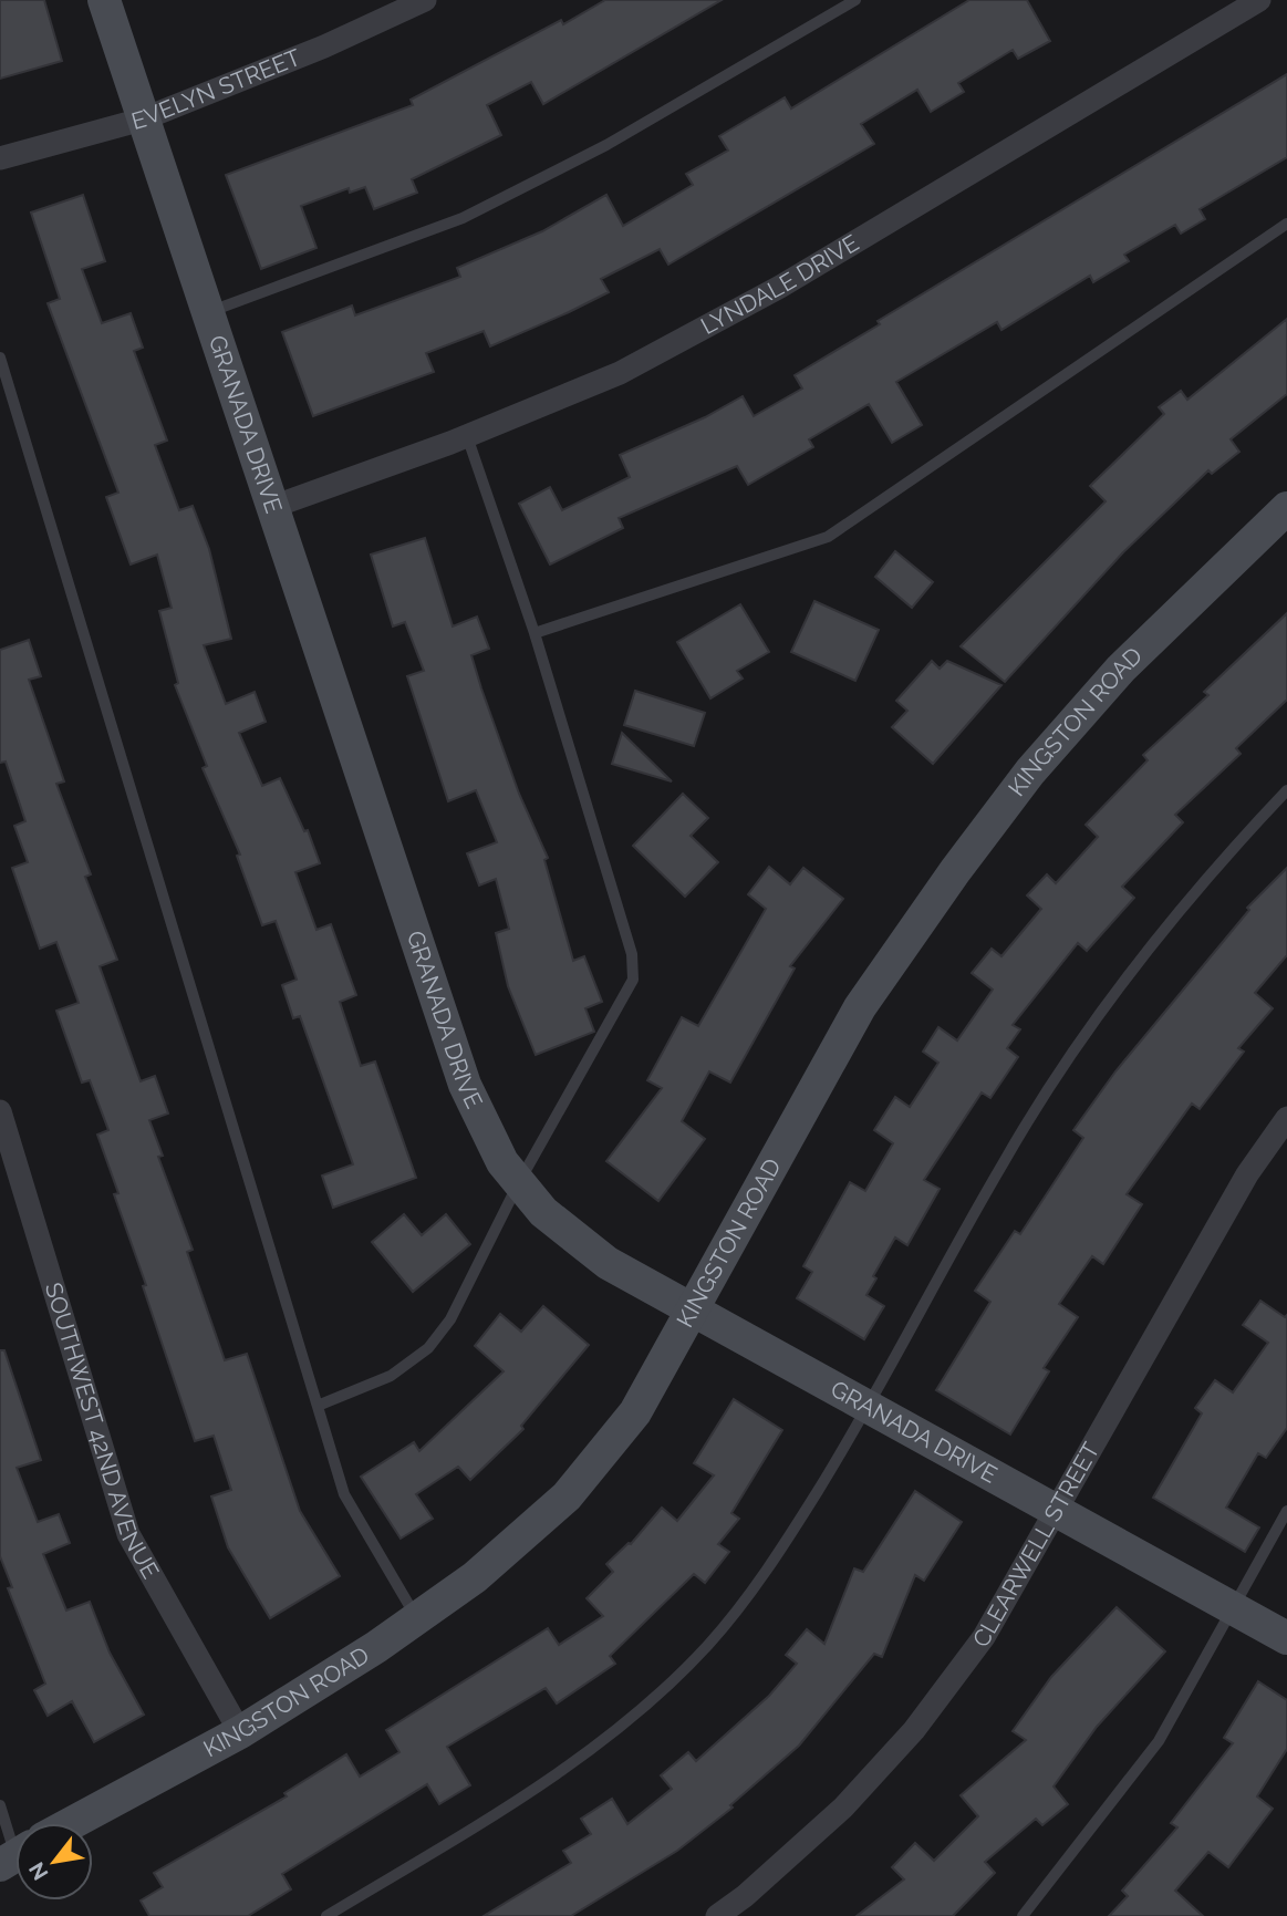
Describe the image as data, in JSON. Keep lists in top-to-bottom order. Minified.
{"streets":{"street":["EVELYN STREET","LYNDALE DRIVE","GRANADA DRIVE","KINGSTON ROAD","SOUTHWEST 42ND AVENUE","CLEARWELL STREET"]},"crossings":[["EVELYN STREET","GRANADA DRIVE"],["LYNDALE DRIVE","GRANADA DRIVE"],["GRANADA DRIVE","KINGSTON ROAD"],["GRANADA DRIVE","CLEARWELL STREET"],["KINGSTON ROAD","SOUTHWEST 42ND AVENUE"]],"north":"bottom left"}
